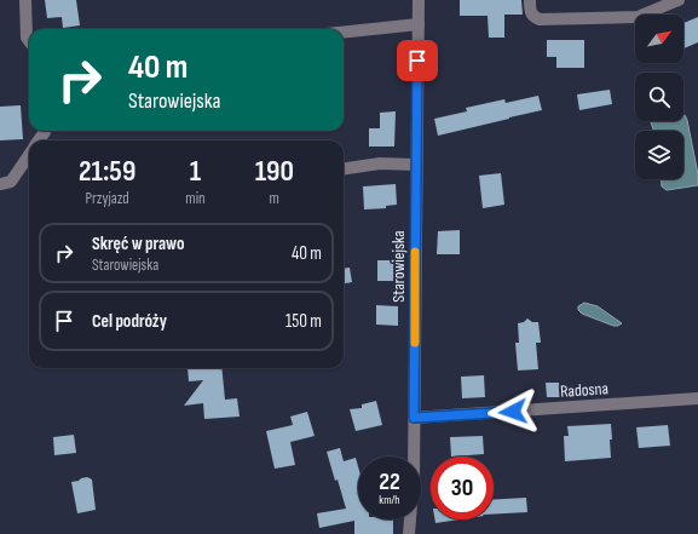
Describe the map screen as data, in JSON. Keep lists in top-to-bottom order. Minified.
{"streets":{"street":["Starowiejska","Radosna"]},"crossings":[["Starowiejska","Radosna"]],"north":"top right","page":{"turn":["40 m","Starowiejska"],"eta":["21:59","Przyjazd","1","min","190","m"],"list":[{"name":"Skręć w prawo","note":"Starowiejska","value":"40 m"},{"name":"Cel podróży","value":"150 m"}],"speed":"22 km/h","limit":"30"}}
